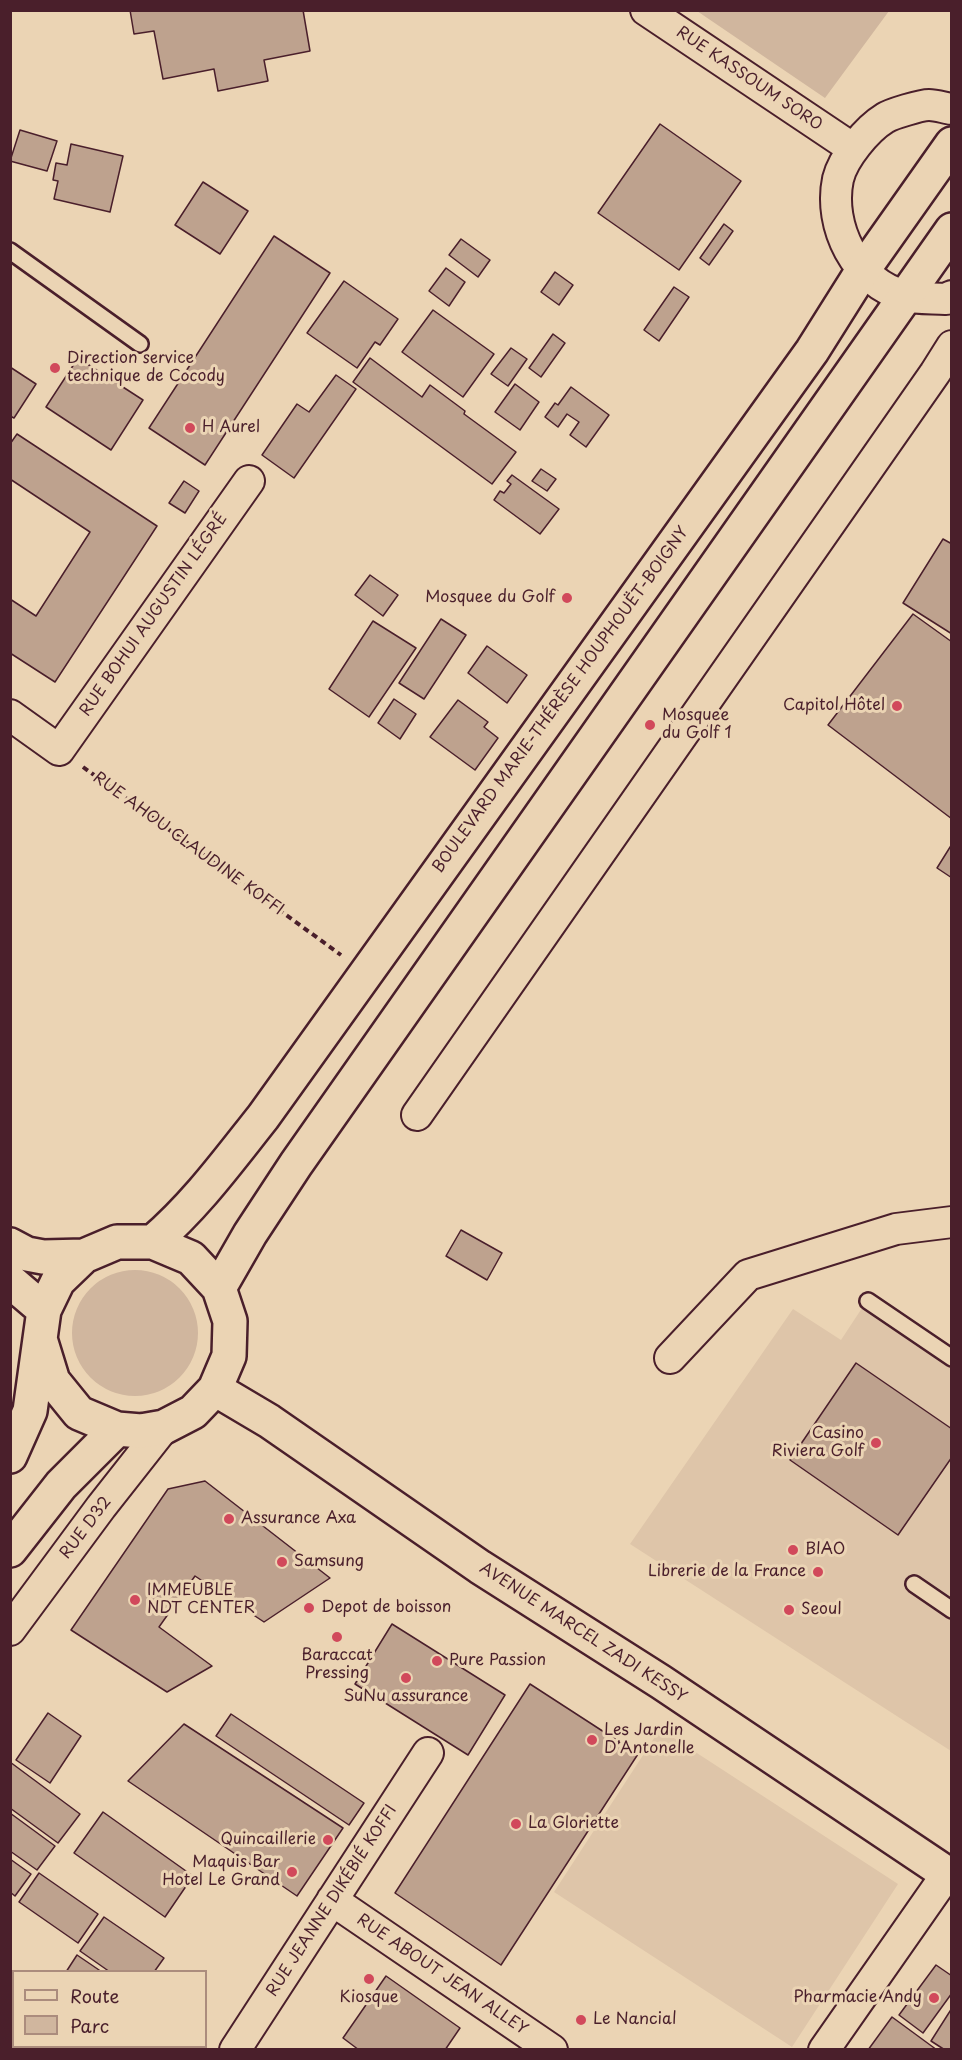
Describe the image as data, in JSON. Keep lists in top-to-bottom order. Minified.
{"streets":{"main road":["BOULEVARD MARIE-THÉRÈSE HOUPHOUËT-BOIGNY","AVENUE MARCEL ZADI KESSY"],"street":["RUE KASSOUM SORO","RUE BOHUI AUGUSTIN LÉGRÉ","RUE D32","RUE JEANNE DIKÉBIÉ KOFFI","RUE ABOUT JEAN ALLEY"],"path":["RUE AHOU CLAUDINE KOFFI"]},"crossings":[["RUE BOHUI AUGUSTIN LÉGRÉ","RUE AHOU CLAUDINE KOFFI"],["BOULEVARD MARIE-THÉRÈSE HOUPHOUËT-BOIGNY","RUE AHOU CLAUDINE KOFFI"],["BOULEVARD MARIE-THÉRÈSE HOUPHOUËT-BOIGNY","RUE D32"],["BOULEVARD MARIE-THÉRÈSE HOUPHOUËT-BOIGNY","AVENUE MARCEL ZADI KESSY"],["RUE D32","AVENUE MARCEL ZADI KESSY"],["RUE JEANNE DIKÉBIÉ KOFFI","RUE ABOUT JEAN ALLEY"]],"places":["Direction service technique de Cocody","H Aurel","Mosquee du Golf","Capitol Hôtel","Mosquee du Golf 1","Casino Riviera Golf","Assurance Axa","BIAO","Samsung","Librerie de la France","IMMEUBLE NDT CENTER","Depot de boisson","Seoul","Baraccat Pressing","Pure Passion","SuNu assurance","Les Jardin D'Antonelle","La Gloriette","Quincaillerie","Maquis Bar Hotel Le Grand","Kiosque","Pharmacie Andy","Le Nancial"],"legend":["Route","Parc"]}
